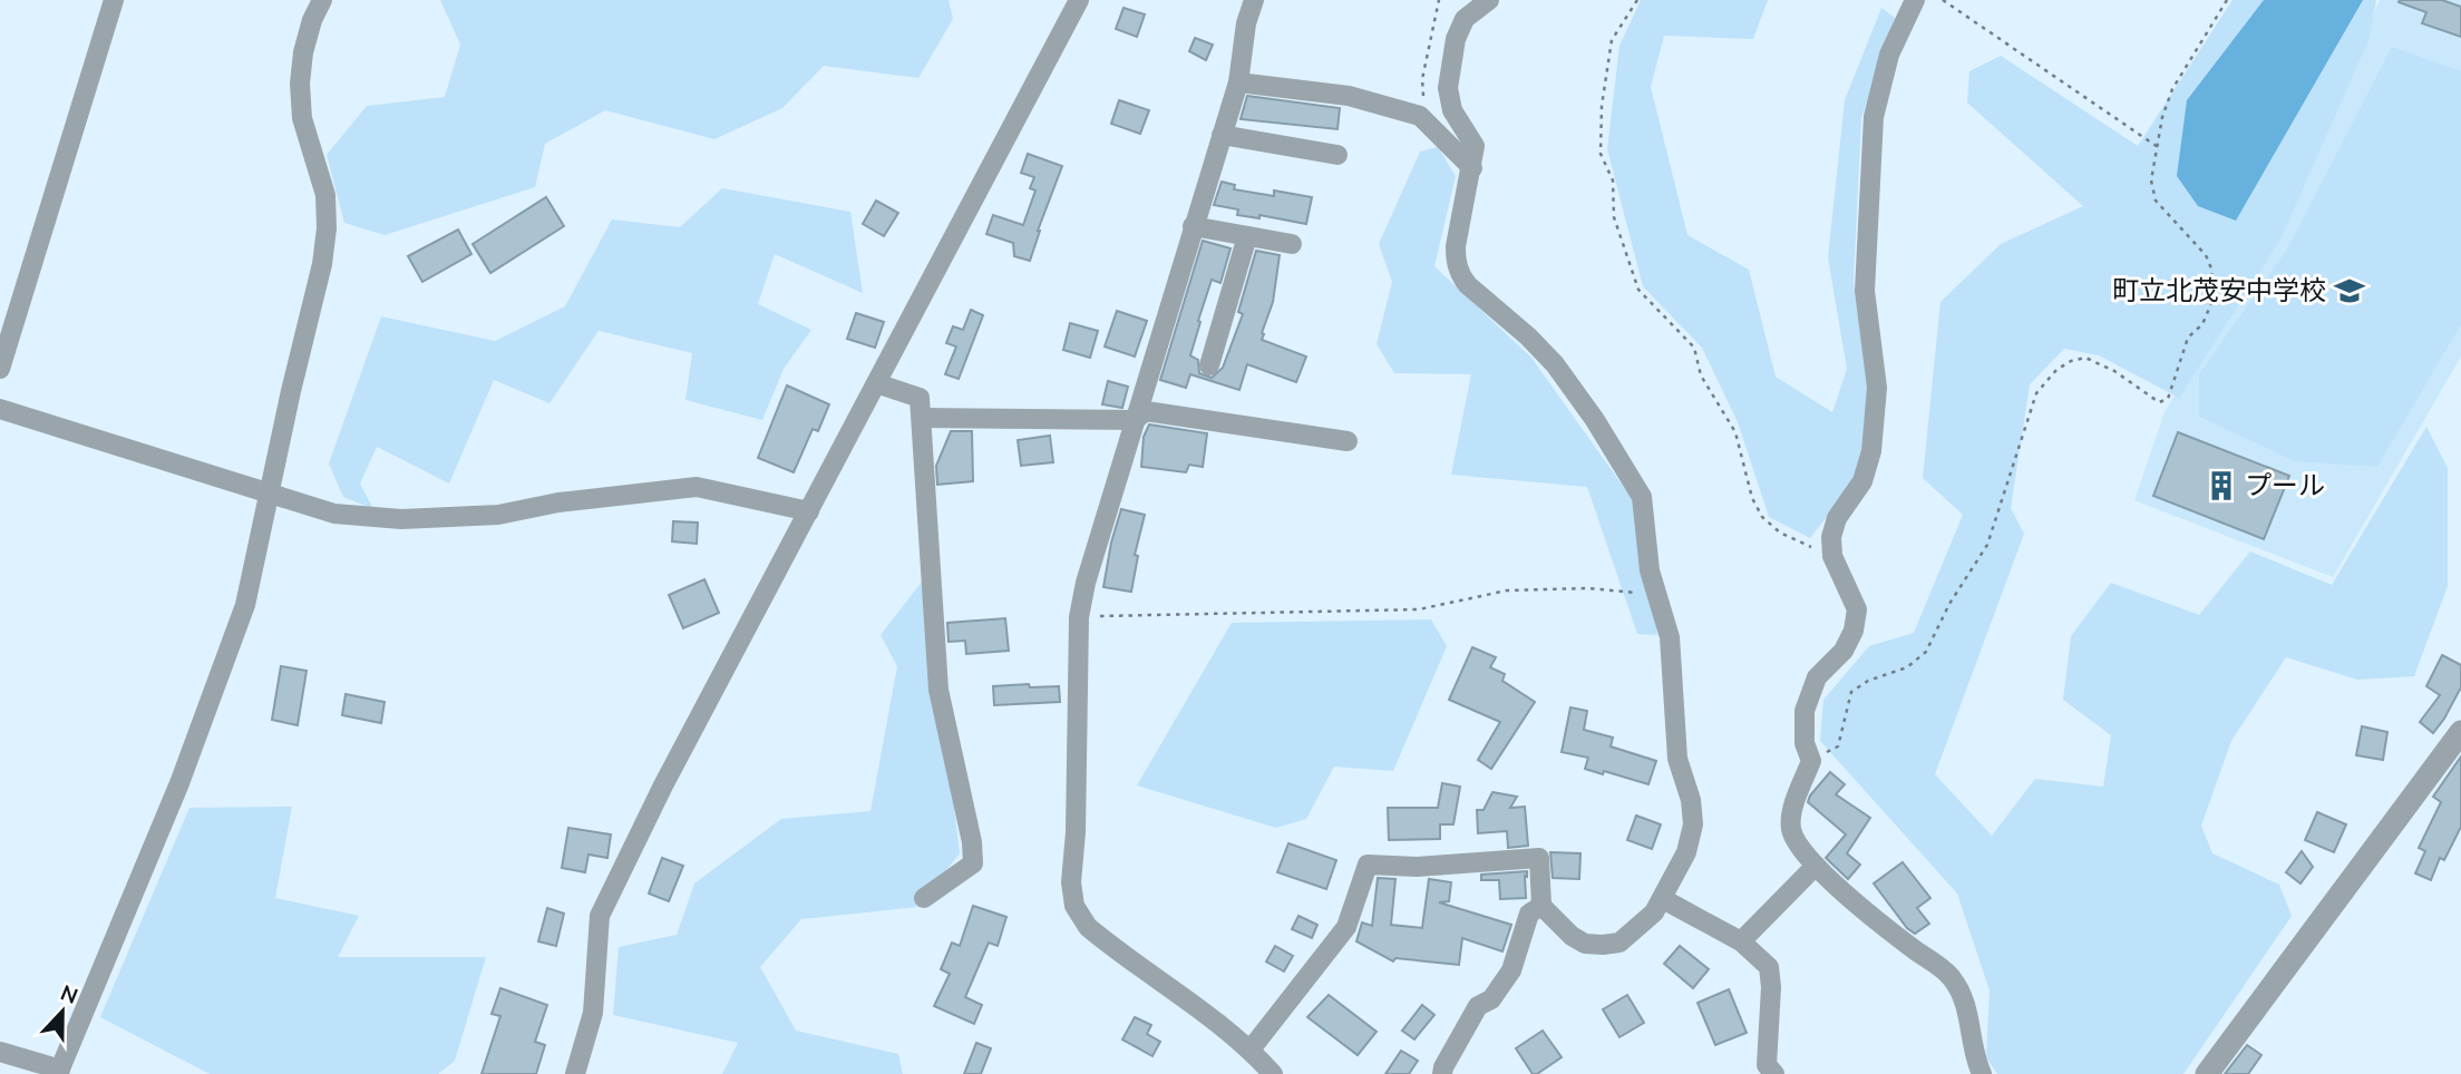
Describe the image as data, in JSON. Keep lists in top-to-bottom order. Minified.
{"places":{"school or university":["町立北茂安中学校"],"building":["プール"]},"north":"top"}
